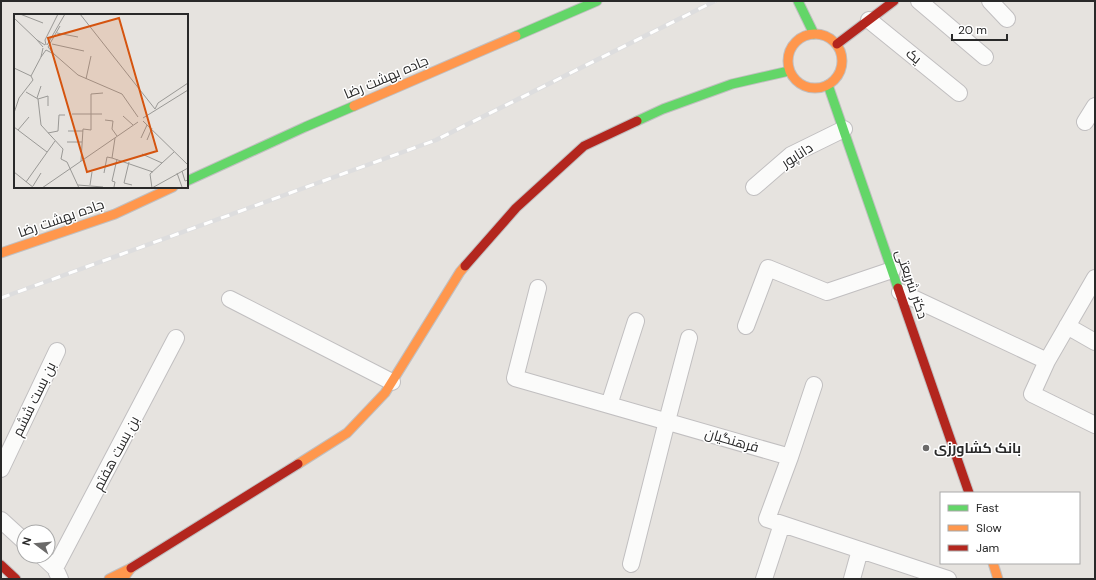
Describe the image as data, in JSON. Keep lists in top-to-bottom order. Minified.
{"streets":{"street":["یک","جاده بهشت رضا","داناپور","دکتر شریعتی","بن بست ششم","فرهنگیان","بن بست هفتم"]},"crossings":[["داناپور","دکتر شریعتی"]],"places":["بانک کشاورزی"],"legend":["Fast","Slow","Jam"],"scale_bar":"20 m","north":"left"}
